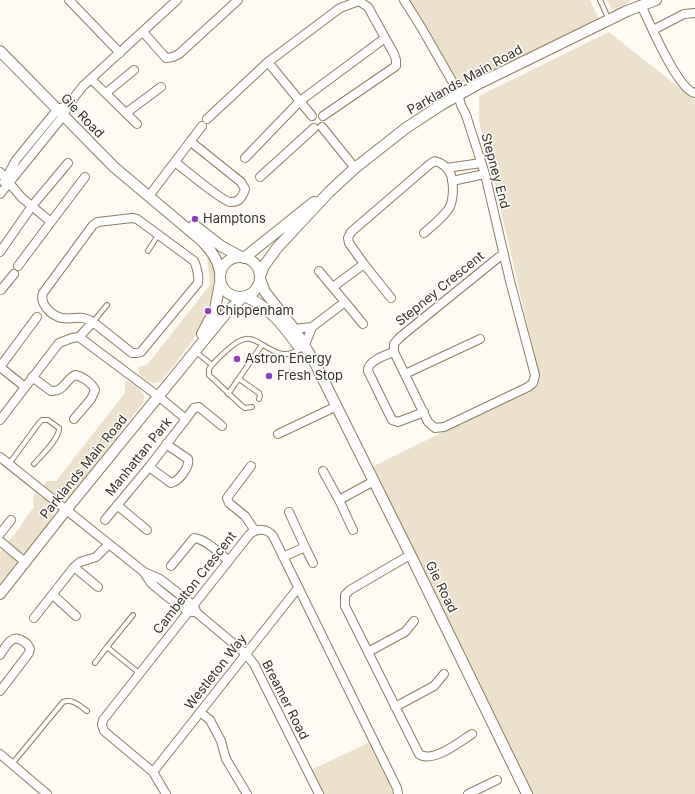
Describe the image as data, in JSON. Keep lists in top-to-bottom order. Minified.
{"streets":{"street":["Parklands Main Road","Gie Road","Stepney End","Stepney Crescent","Manhattan Park","Cambelton Crescent","Westleton Way","Breamer Road"]},"crossings":[["Parklands Main Road","Gie Road"],["Parklands Main Road","Stepney End"],["Parklands Main Road","Manhattan Park"],["Parklands Main Road","Breamer Road"],["Stepney End","Stepney Crescent"],["Cambelton Crescent","Westleton Way"],["Cambelton Crescent","Breamer Road"],["Westleton Way","Breamer Road"]],"places":["Hamptons","Chippenham","Astron Energy","Fresh Stop"]}
